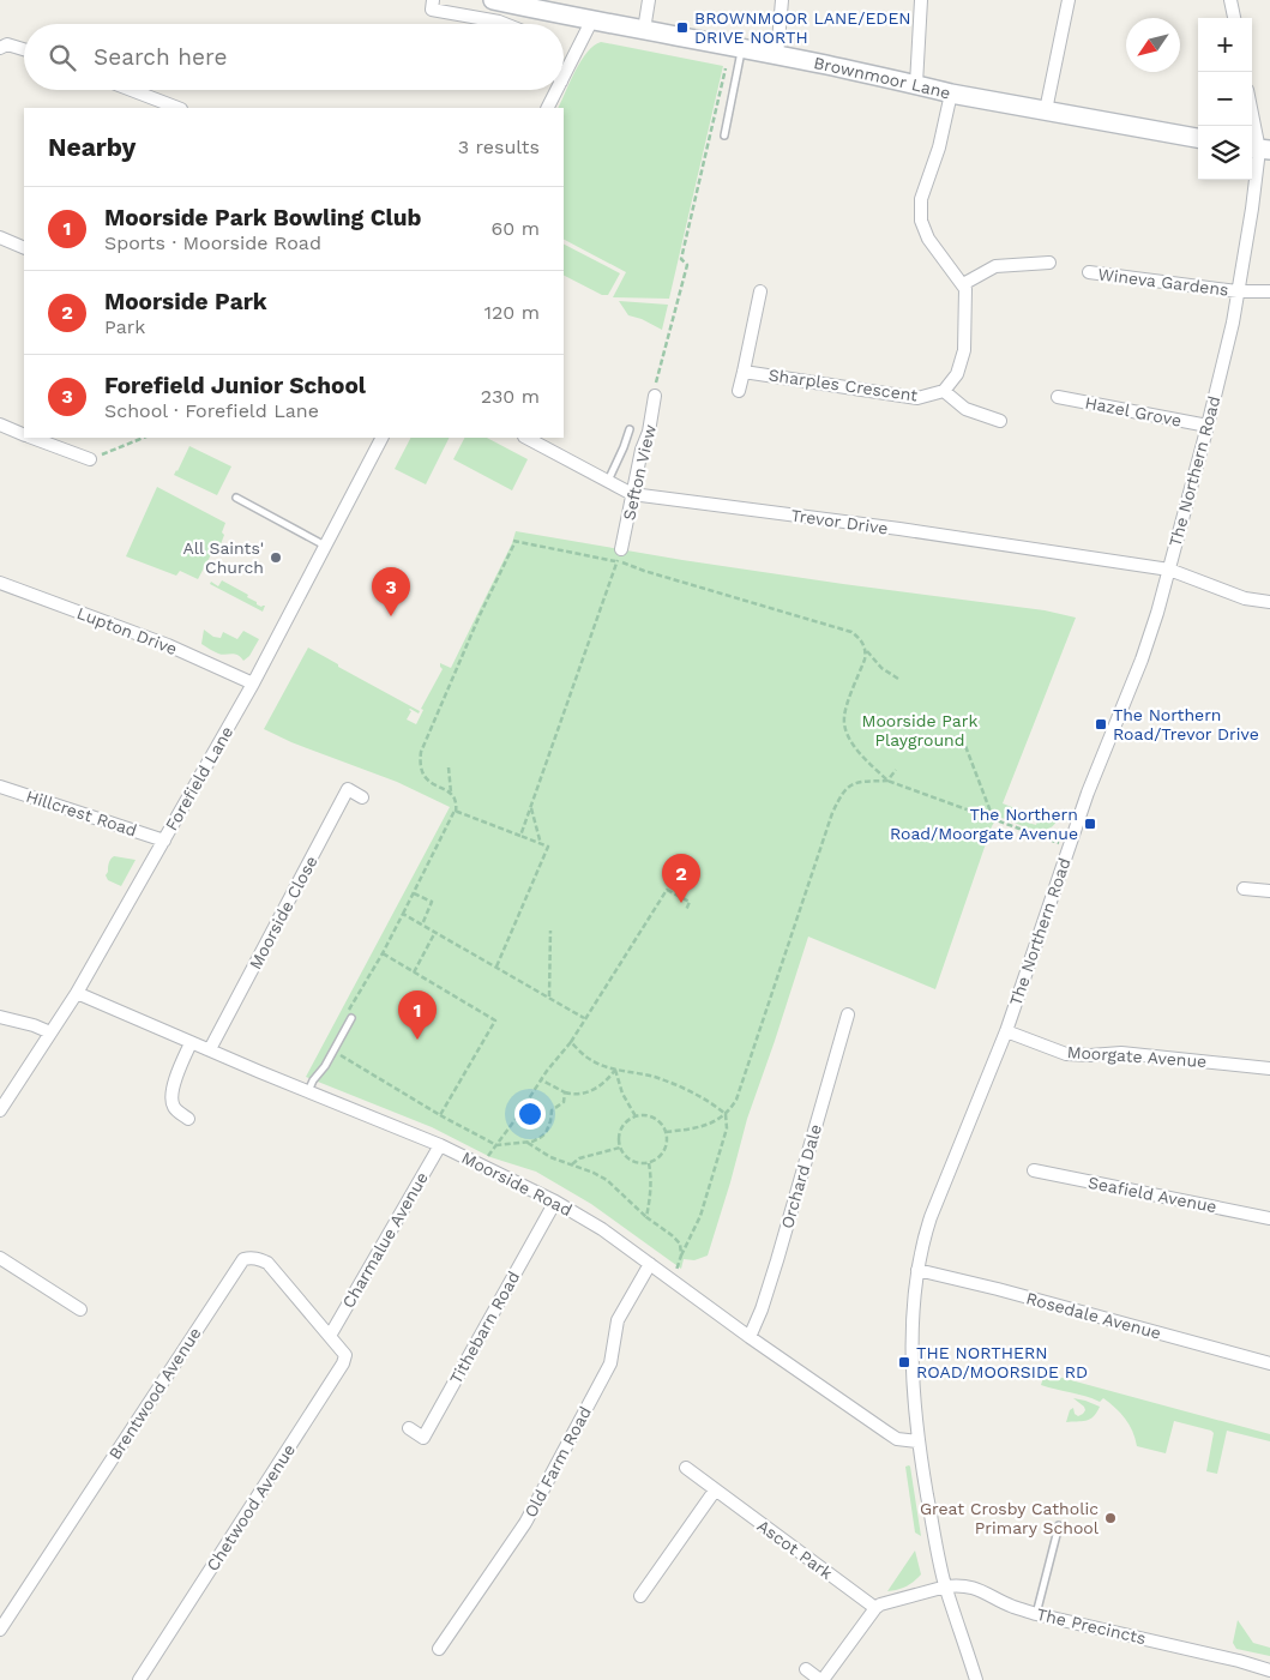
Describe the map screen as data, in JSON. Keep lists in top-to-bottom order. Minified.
{"streets":{"street":["Brownmoor Lane","Wineva Gardens","Sharples Crescent","Hazel Grove","The Northern Road","Sefton View","Trevor Drive","Lupton Drive","Forefield Lane","Hillcrest Road","Moorside Close","Moorgate Avenue","Orchard Dale","Moorside Road","Seafield Avenue","Charmalue Avenue","Rosedale Avenue","Tithebarn Road","Brentwood Avenue","Old Farm Road","Chetwood Avenue","Ascot Park","The Precincts"]},"crossings":[["Wineva Gardens","The Northern Road"],["Hazel Grove","The Northern Road"],["The Northern Road","Trevor Drive"],["The Northern Road","Moorgate Avenue"],["The Northern Road","Moorside Road"],["The Northern Road","Rosedale Avenue"],["The Northern Road","The Precincts"],["Sefton View","Trevor Drive"],["Lupton Drive","Forefield Lane"],["Forefield Lane","Hillcrest Road"],["Forefield Lane","Moorside Road"],["Moorside Close","Moorside Road"],["Orchard Dale","Moorside Road"],["Moorside Road","Charmalue Avenue"],["Moorside Road","Tithebarn Road"],["Moorside Road","Old Farm Road"],["Charmalue Avenue","Brentwood Avenue"],["Charmalue Avenue","Chetwood Avenue"],["Brentwood Avenue","Chetwood Avenue"]],"parks":["Moorside Park Playground"],"places":{"transit":["BROWNMOOR LANE/EDEN DRIVE NORTH","The Northern Road/Trevor Drive","The Northern Road/Moorgate Avenue","THE NORTHERN ROAD/MOORSIDE RD"],"other":["All Saints' Church","Great Crosby Catholic Primary School"]},"north":"bottom left","page":{"map_buttons":["+","−"],"search":"Search here","heading":["Nearby","3 results"],"list":[{"mark":"1","name":"Moorside Park Bowling Club","note":"Sports · Moorside Road","value":"60 m"},{"mark":"2","name":"Moorside Park","note":"Park","value":"120 m"},{"mark":"3","name":"Forefield Junior School","note":"School · Forefield Lane","value":"230 m"}],"pins":["3","2","1"]}}
